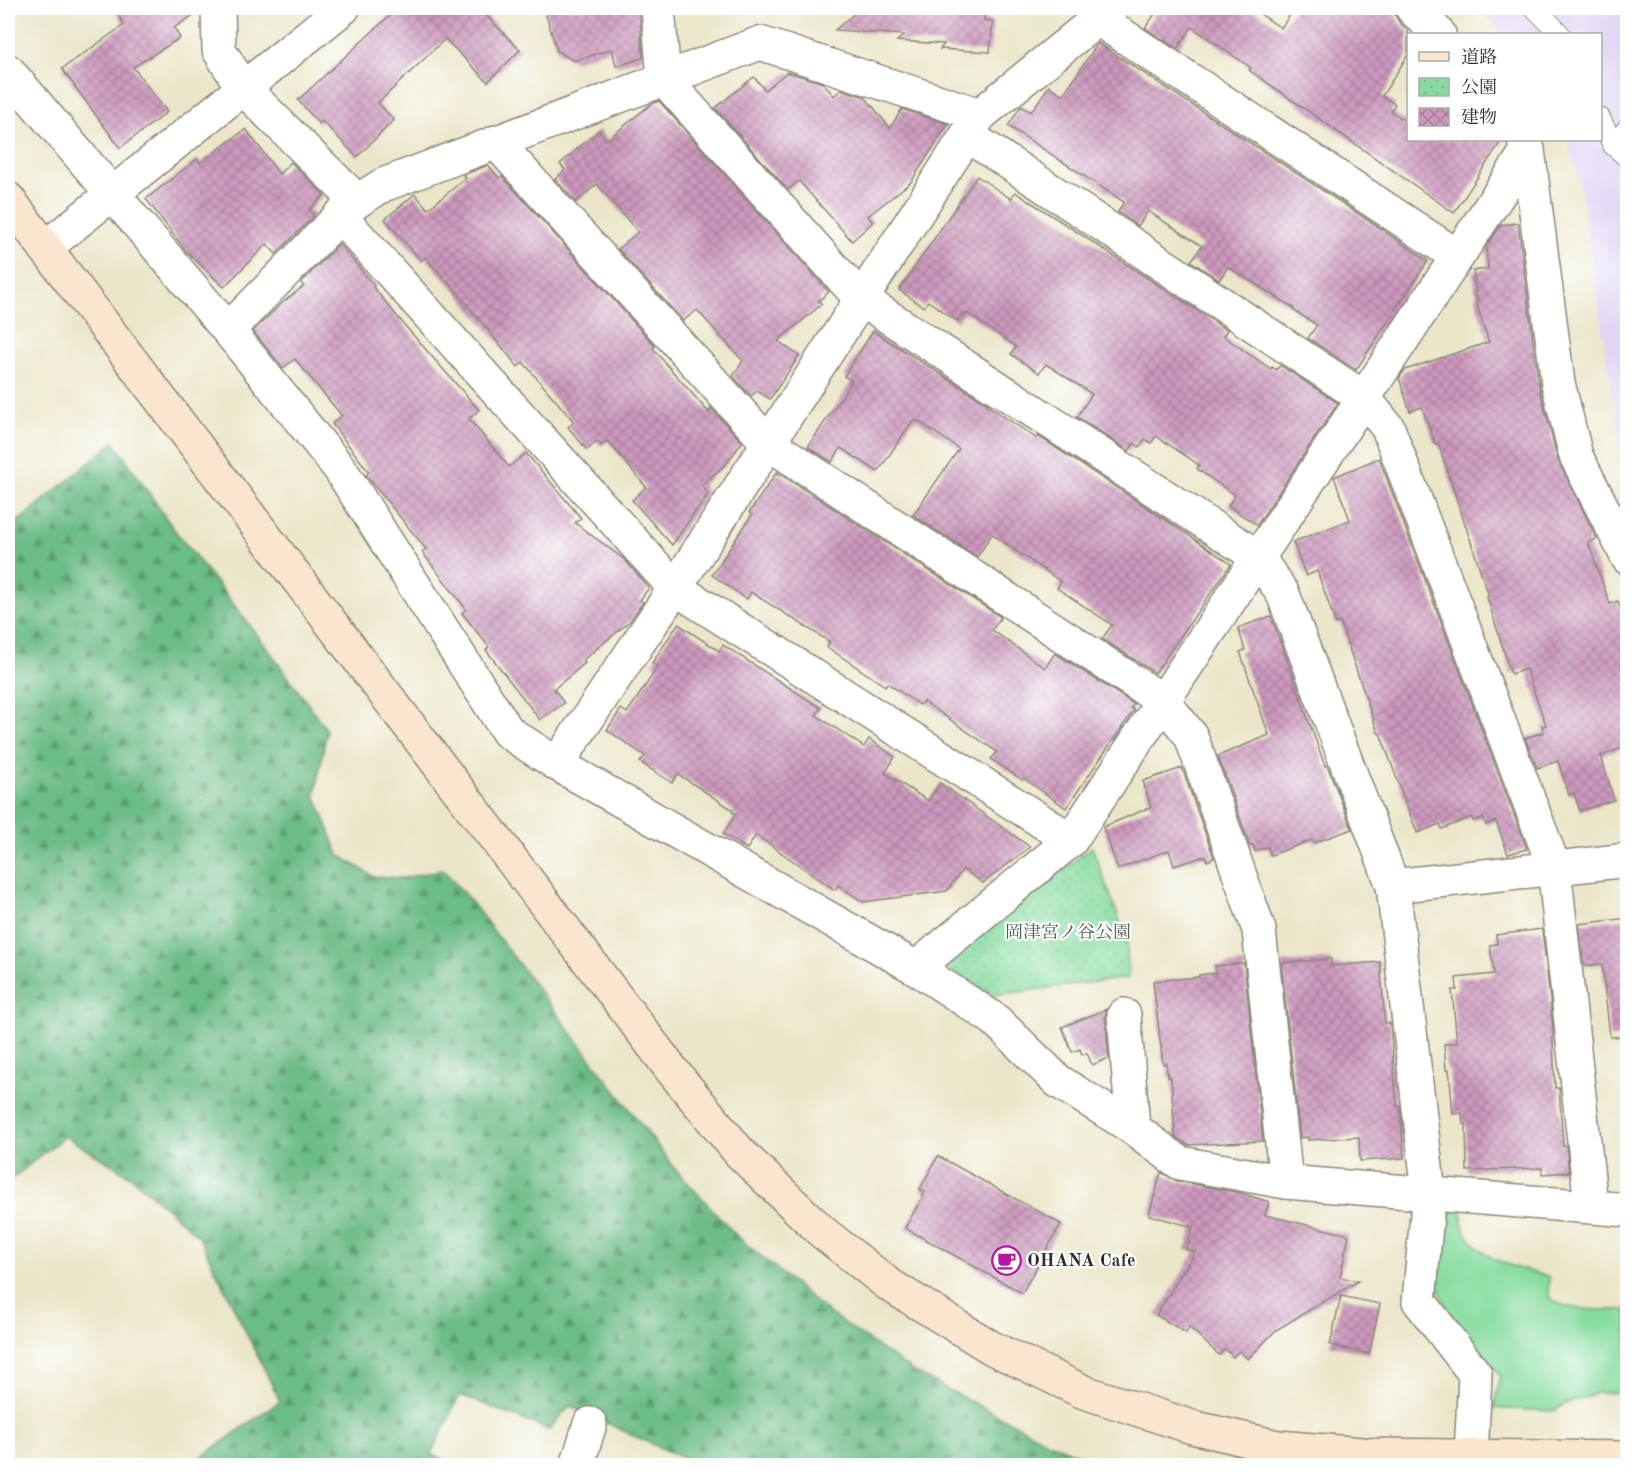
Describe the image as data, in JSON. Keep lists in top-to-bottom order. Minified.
{"parks":["岡津宮ノ谷公園"],"places":{"cafe":["OHANA Cafe"]},"legend":["道路","公園","建物"]}
